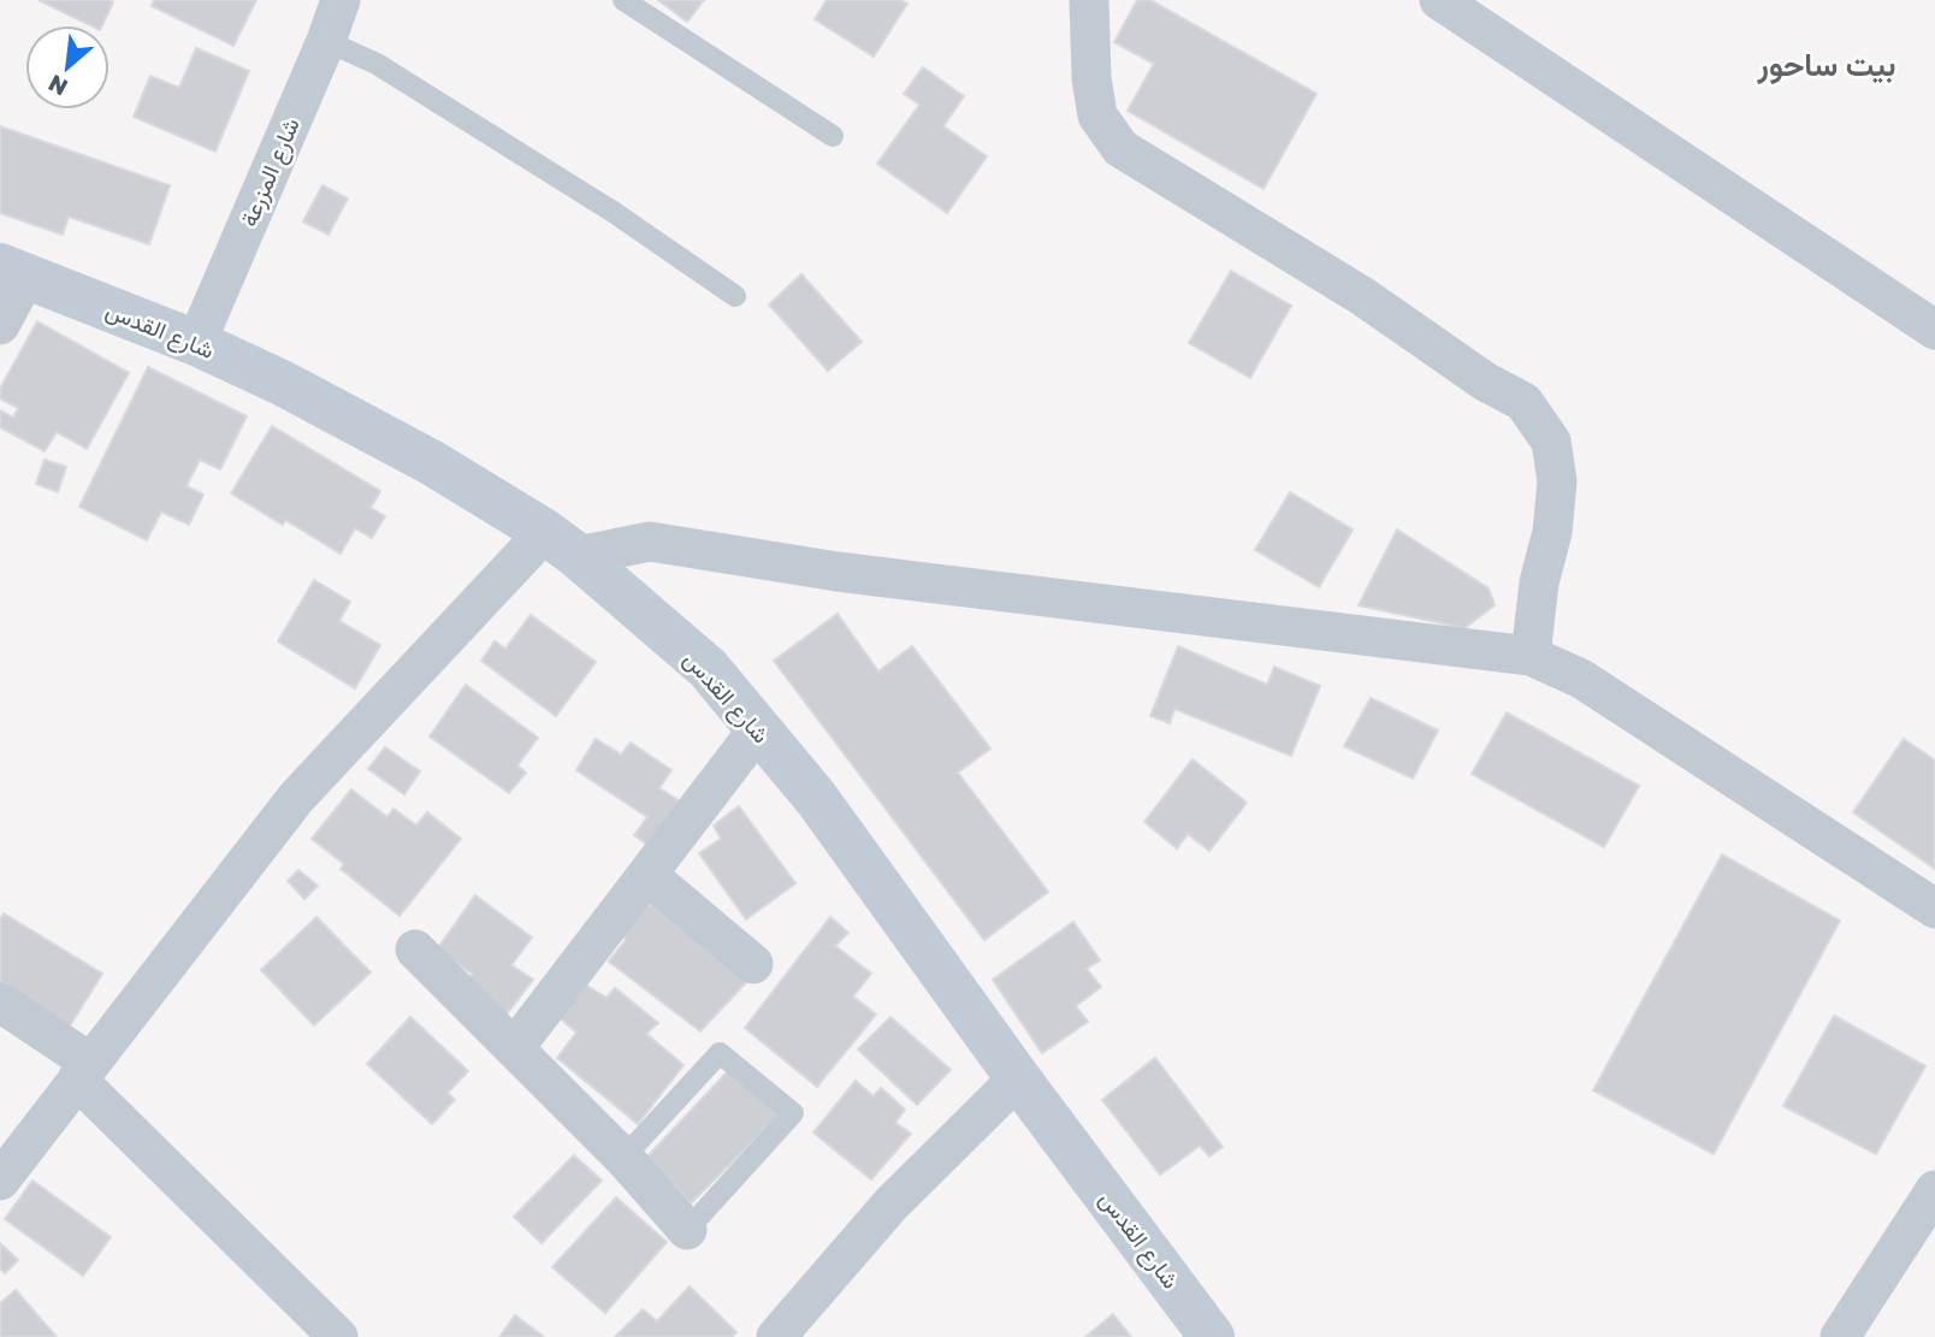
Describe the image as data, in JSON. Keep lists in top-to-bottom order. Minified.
{"streets":{"main road":["شارع القدس"],"street":["شارع المزرعة"]},"crossings":[["شارع المزرعة","شارع القدس"]],"districts":["بيت ساحور"],"north":"bottom left"}
